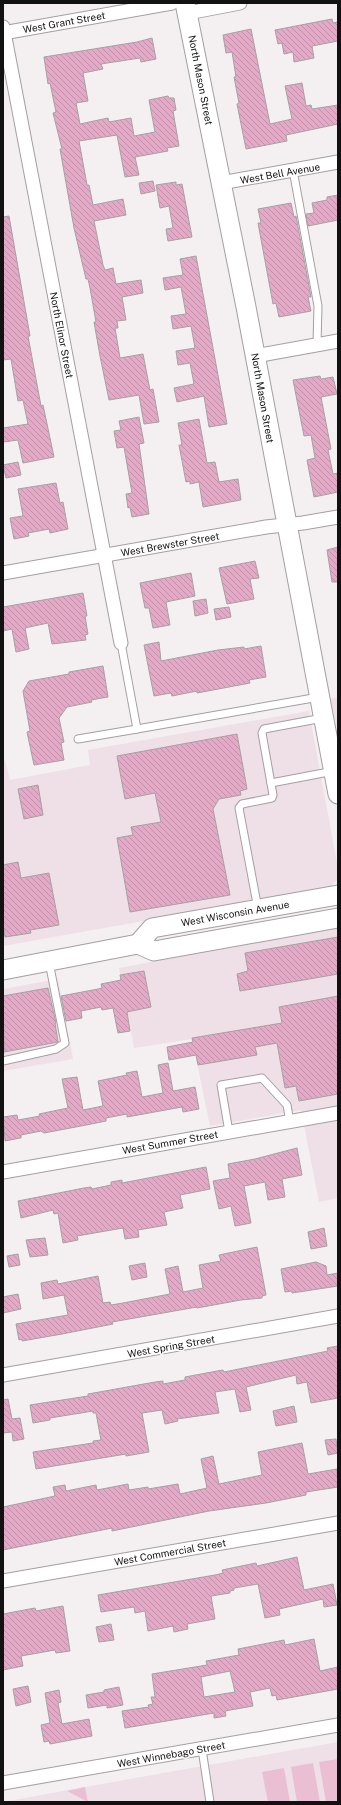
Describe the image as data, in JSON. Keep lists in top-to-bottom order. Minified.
{"streets":{"main road":["North Mason Street","West Wisconsin Avenue"],"street":["West Grant Street","West Bell Avenue","North Elinor Street","West Brewster Street","West Summer Street","West Spring Street","West Commercial Street","West Winnebago Street"]},"crossings":[["West Grant Street","North Elinor Street"],["North Mason Street","West Bell Avenue"],["North Mason Street","West Brewster Street"],["North Elinor Street","West Brewster Street"]]}
